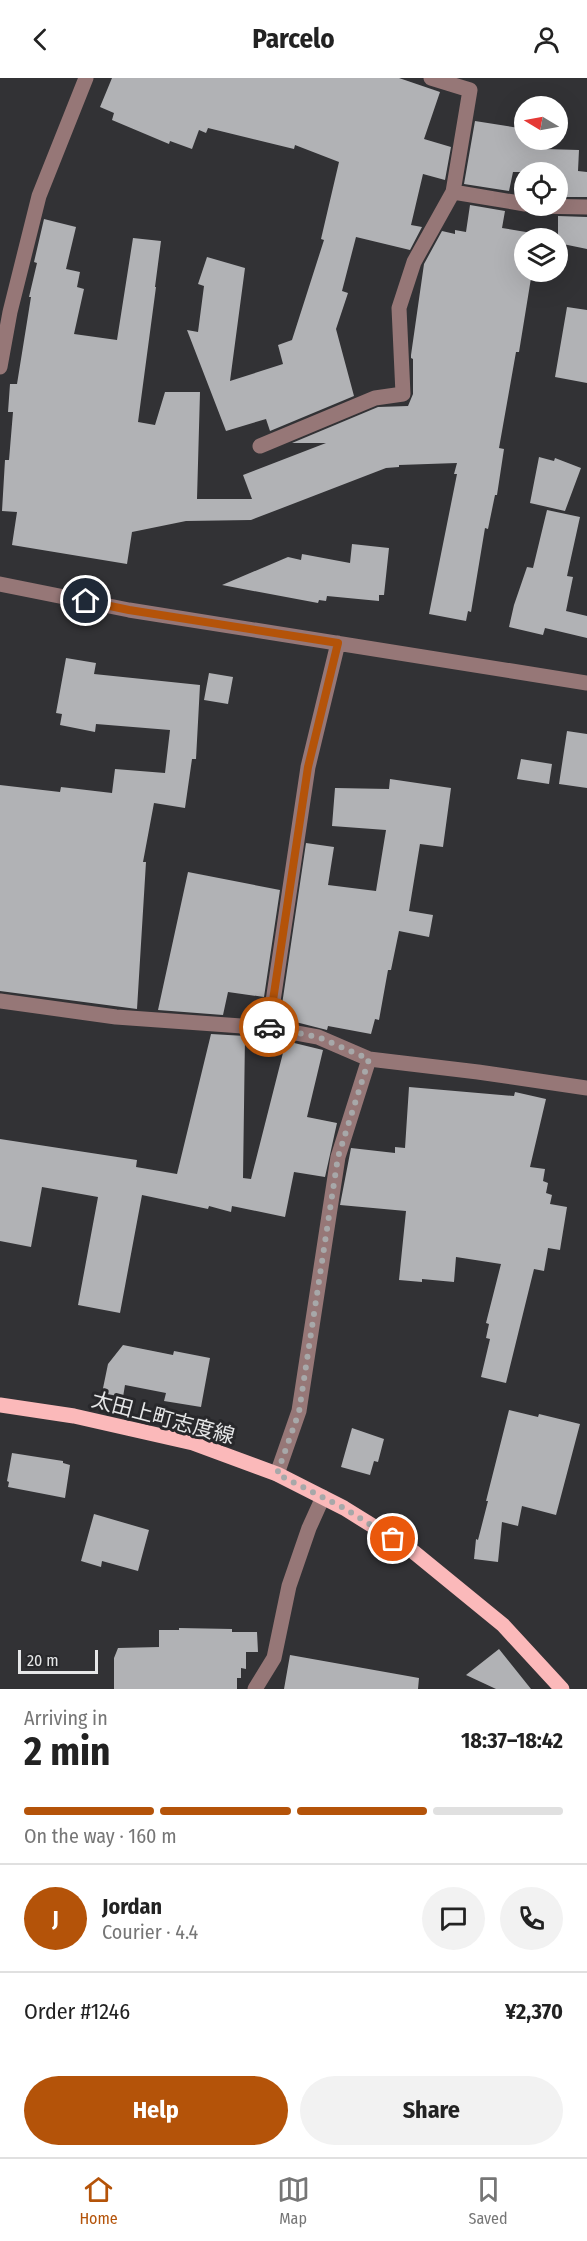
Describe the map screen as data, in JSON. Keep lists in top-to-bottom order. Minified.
{"streets":{"main road":["太田上町志度線"]},"scale_bar":"20 m","north":"left","page":{"header":"Parcelo","scale":"20 m","heading":["2 min","Arriving in","18:37–18:42"],"panel":["Jordan","Courier · 4.4","Order #1246","¥2,370"],"bar":"On the way · 160 m","round":"J","buttons":["Help","Share"],"tabs":["Home","Map","Saved"]}}
